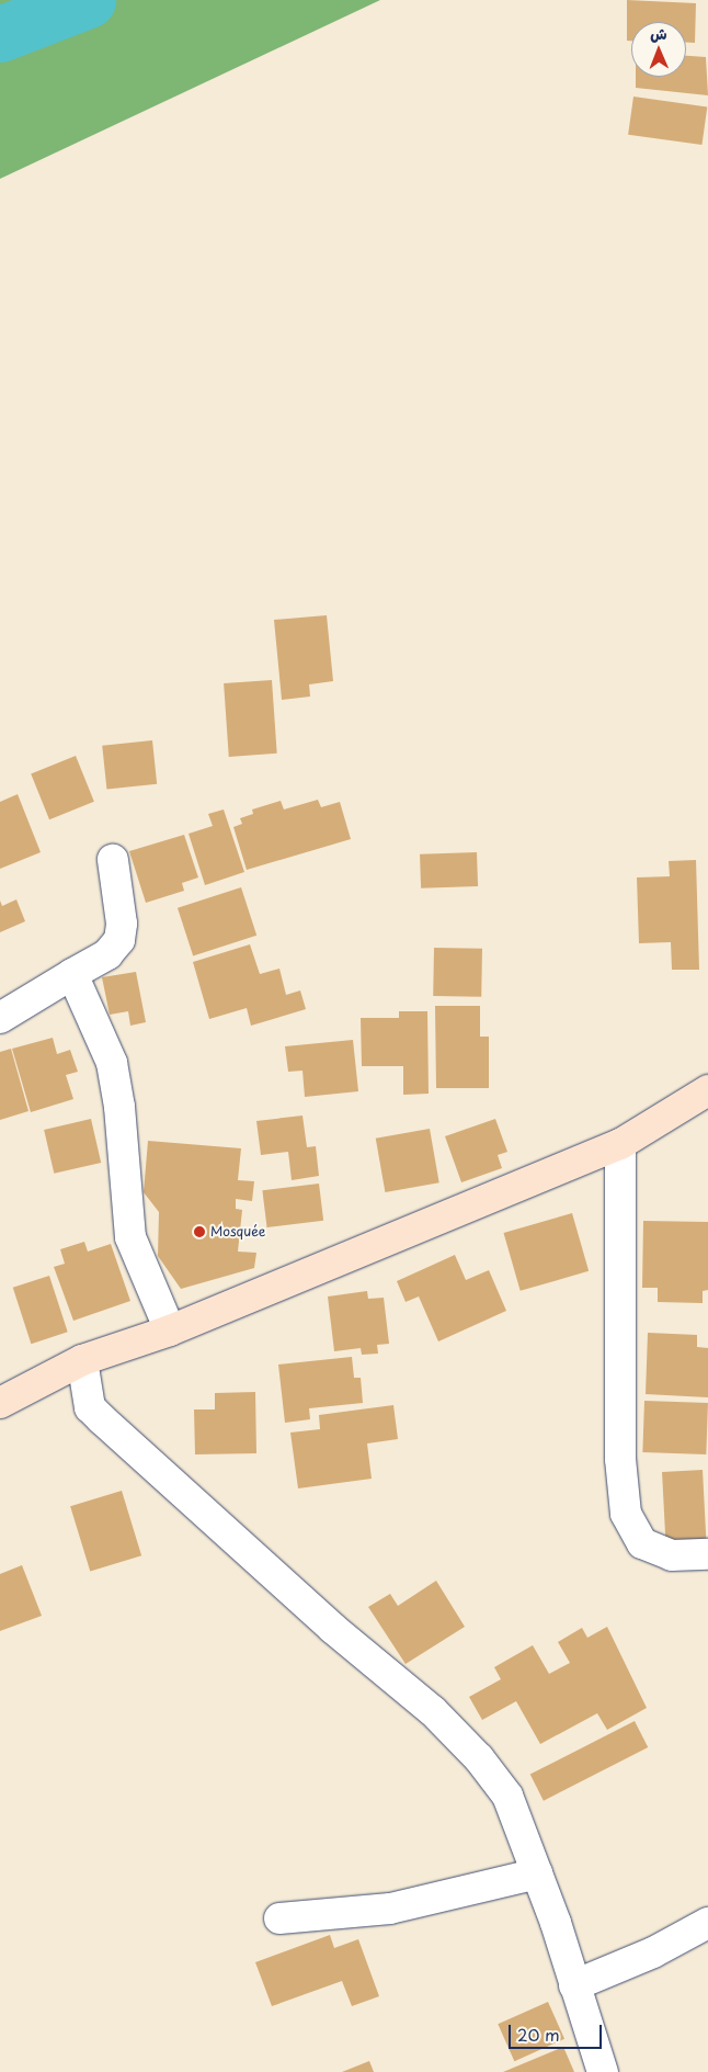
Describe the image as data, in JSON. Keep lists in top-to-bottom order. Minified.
{"places":["Mosquée"],"scale_bar":"20 m","north":"top"}
